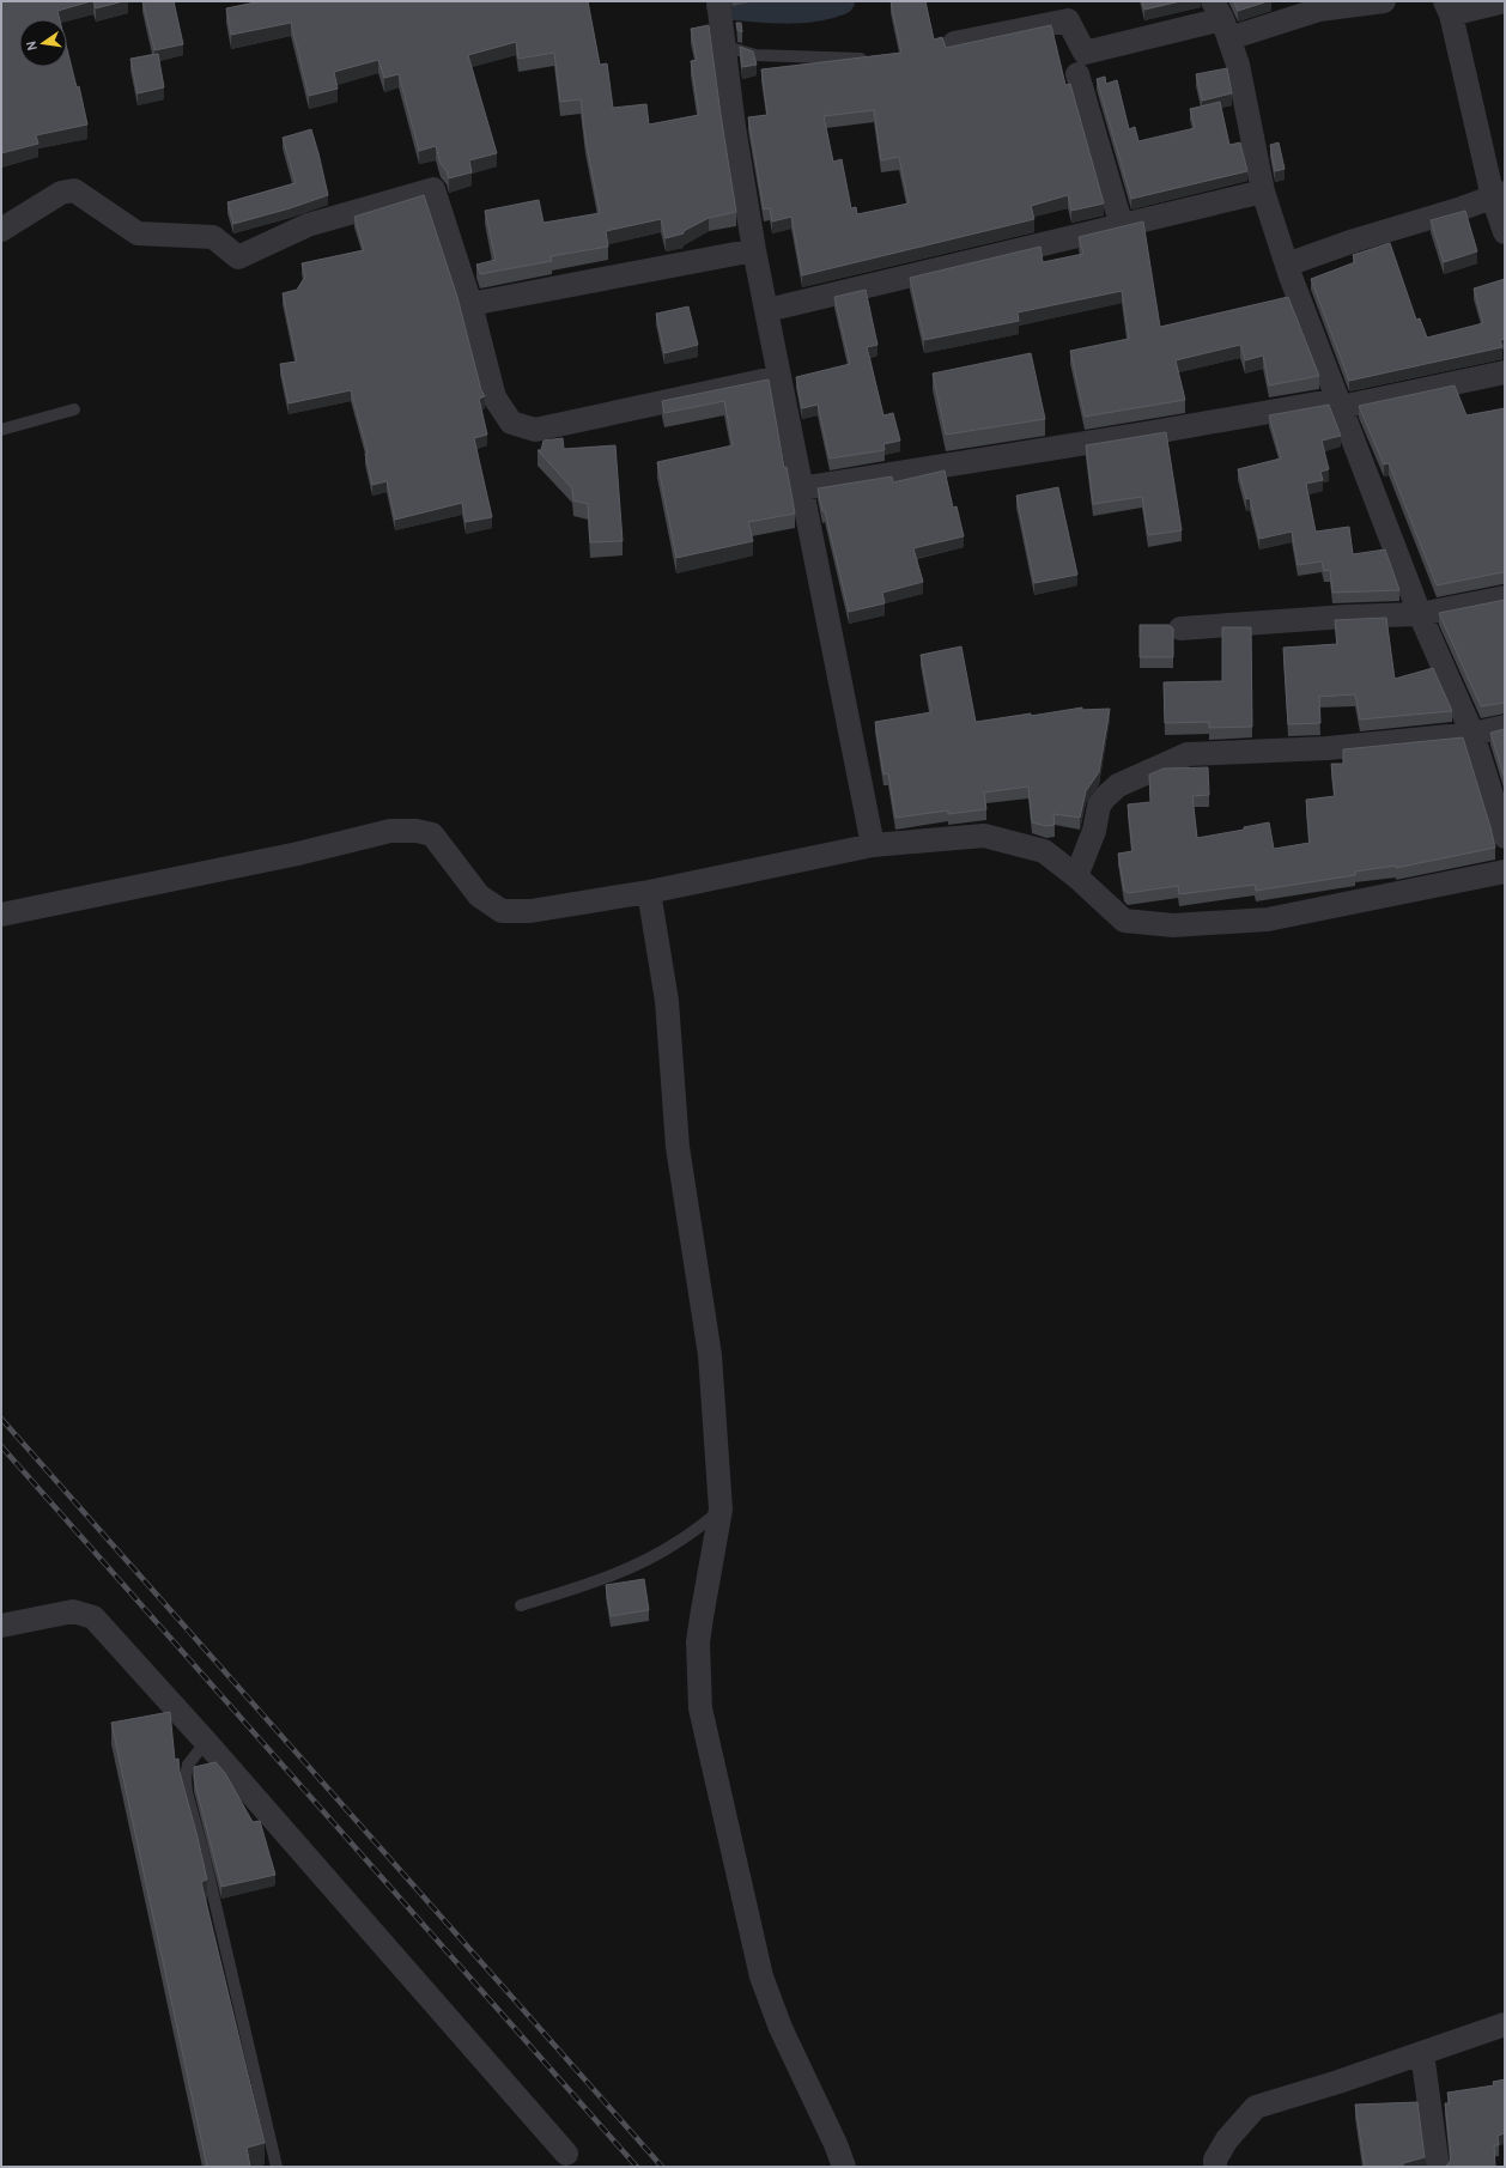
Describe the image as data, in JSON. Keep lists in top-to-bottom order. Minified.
{"north":"left"}
